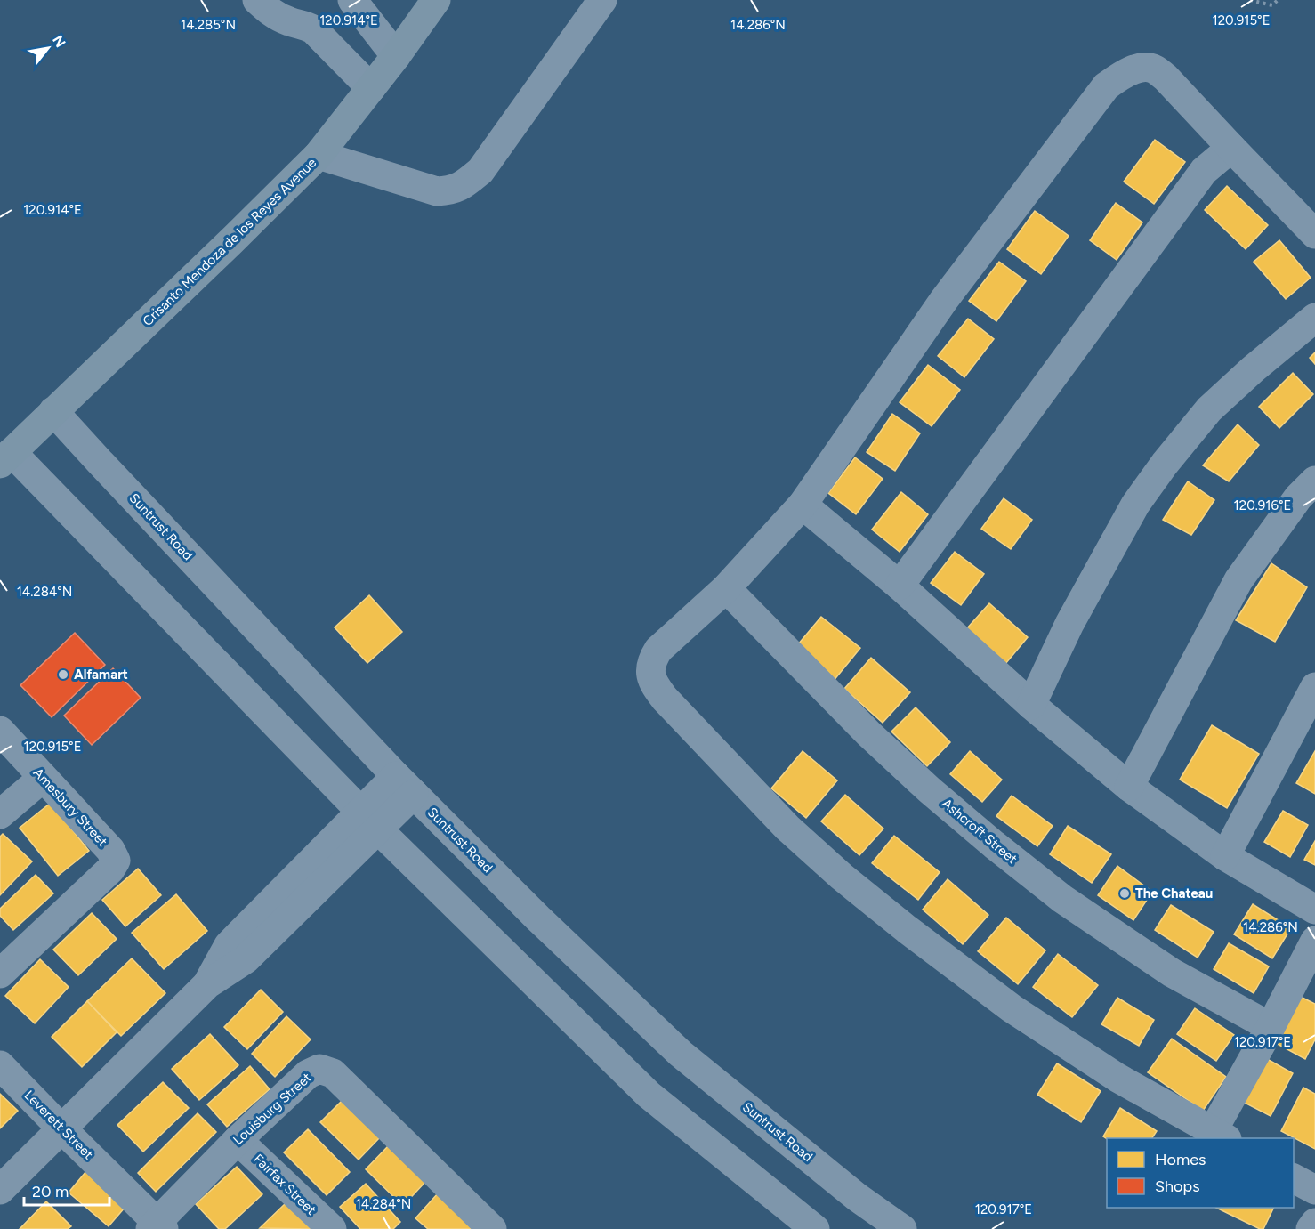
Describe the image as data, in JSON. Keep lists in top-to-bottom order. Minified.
{"streets":{"main road":["Crisanto Mendoza de los Reyes Avenue"],"street":["Suntrust Road","Amesbury Street","Ashcroft Street","Louisburg Street","Leverett Street","Fairfax Street"]},"crossings":[["Crisanto Mendoza de los Reyes Avenue","Suntrust Road"],["Louisburg Street","Leverett Street"],["Louisburg Street","Fairfax Street"]],"places":["Alfamart","The Chateau"],"legend":["Homes","Shops"],"scale_bar":"20 m","north":"top right","coordinates":["120.914°E","120.915°E","14.286°N","14.285°N","120.916°E","14.284°N","120.917°E"]}
